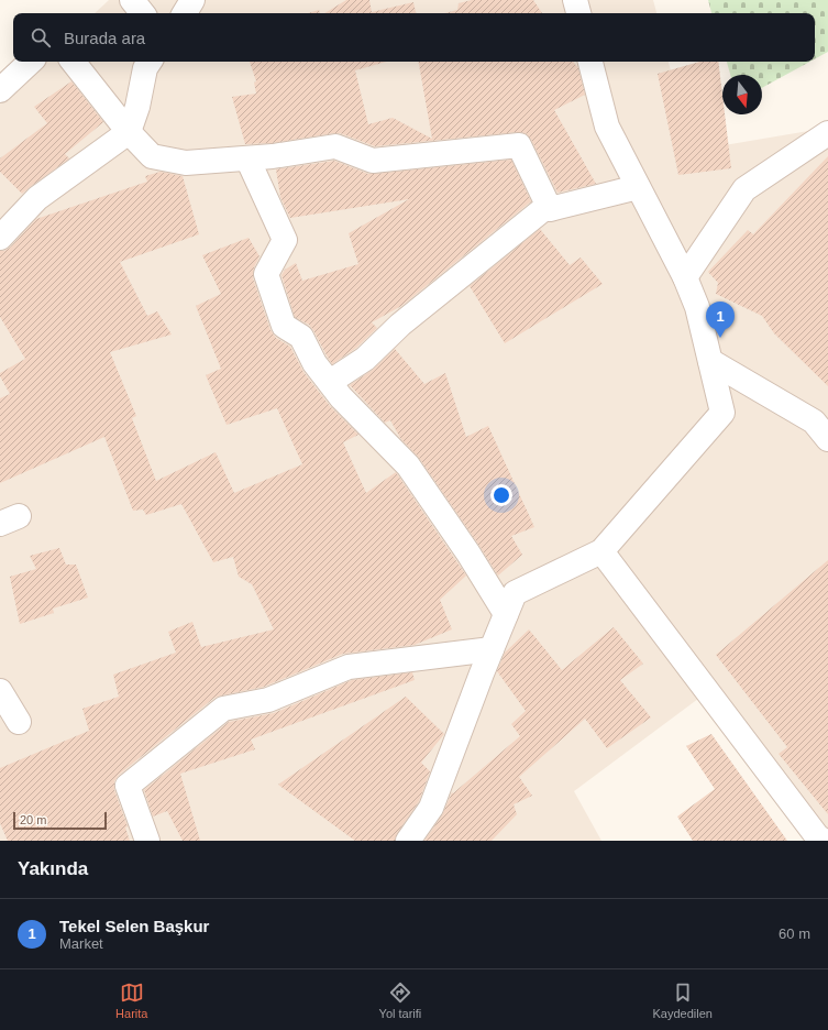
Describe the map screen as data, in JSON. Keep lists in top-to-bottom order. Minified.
{"scale_bar":"20 m","north":"bottom","page":{"search":"Burada ara","pins":"1","scale":"20 m","heading":"Yakında","list":[{"mark":"1","name":"Tekel Selen Başkur","note":"Market","value":"60 m"}],"nav":["Harita","Yol tarifi","Kaydedilen"]}}
